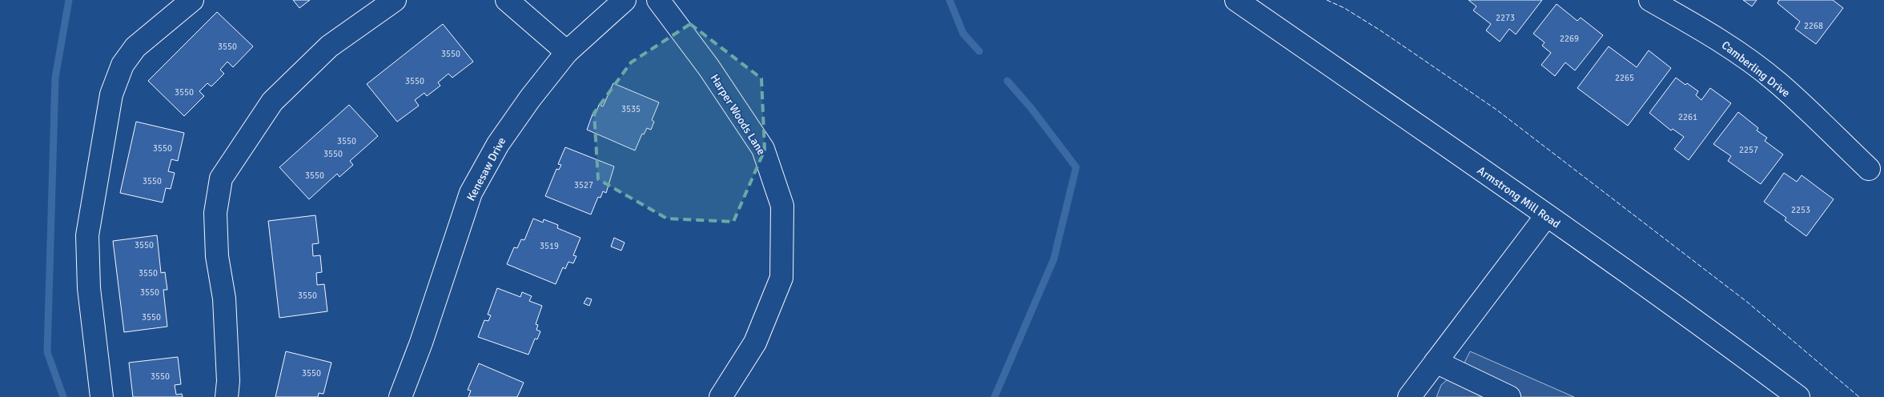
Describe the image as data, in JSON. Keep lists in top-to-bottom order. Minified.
{"streets":{"street":["Camberling Drive","Harper Woods Lane","Kenesaw Drive","Armstrong Mill Road"]},"house_numbers":["2273","2268","2269","3550","3550","2265","3550","3550","3535","2261","3550","3550","2257","3550","3550","3550","3527","2253","3550","3519","3550","3550","3550","3550","3550","3550"]}
